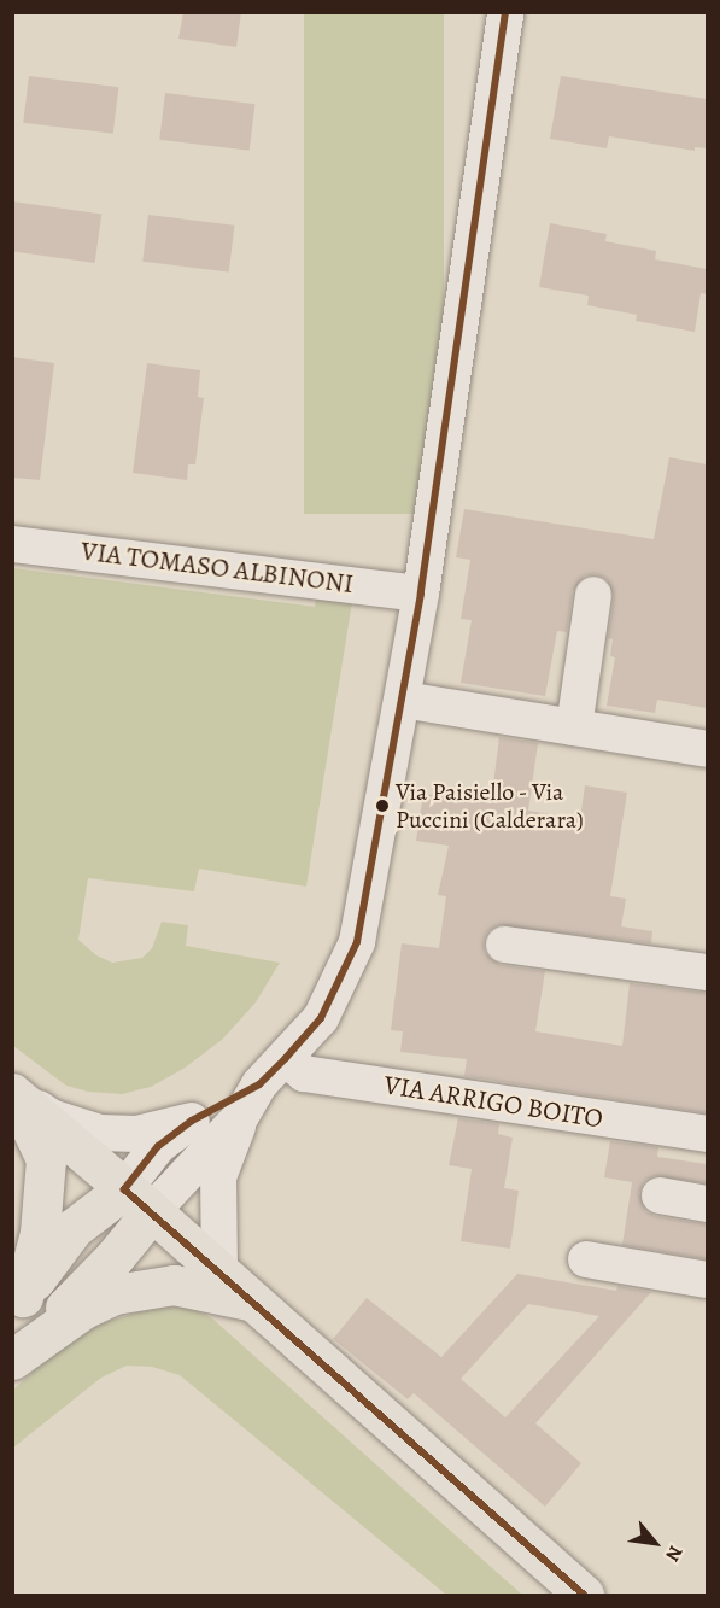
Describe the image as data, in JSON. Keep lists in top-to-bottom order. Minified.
{"streets":{"street":["VIA TOMASO ALBINONI","VIA ARRIGO BOITO"]},"places":["Via Paisiello - Via Puccini (Calderara)"],"north":"bottom right"}
